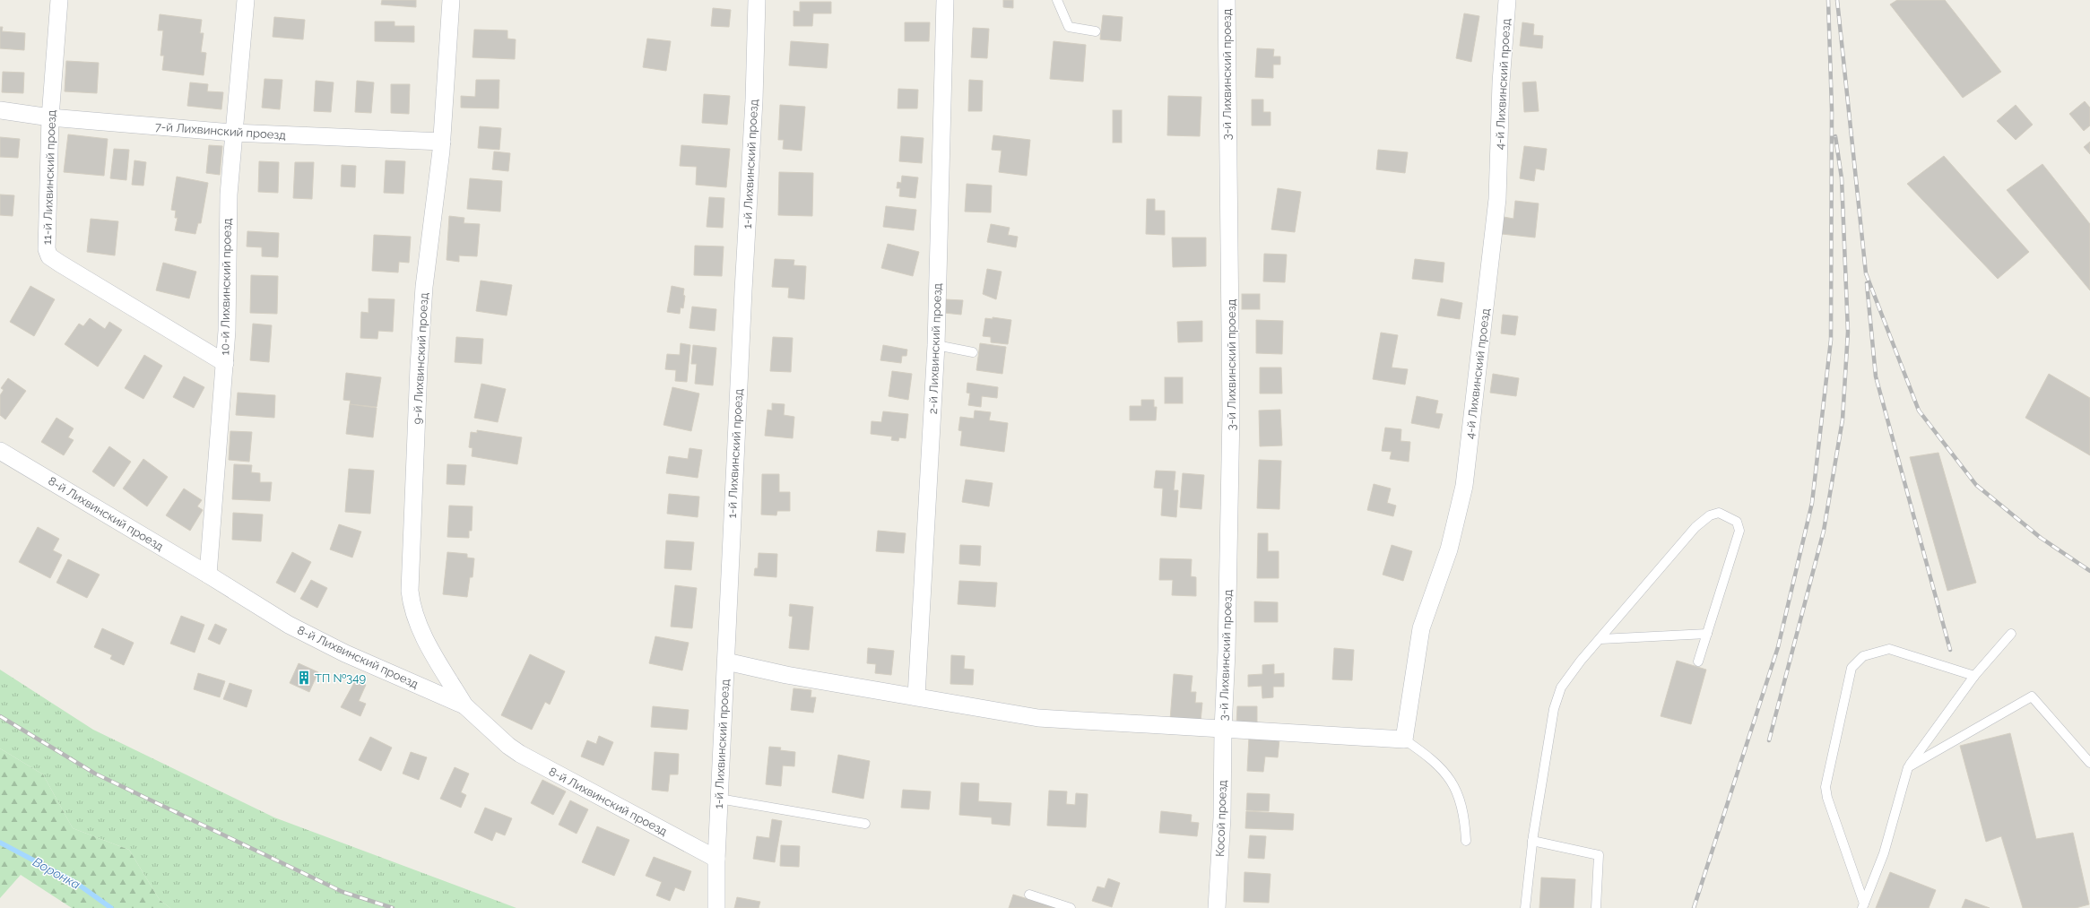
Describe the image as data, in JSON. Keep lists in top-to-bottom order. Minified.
{"streets":{"street":["3-й Лихвинский проезд","4-й Лихвинский проезд","7-й Лихвинский проезд","1-й Лихвинский проезд","11-й Лихвинский проезд","10-й Лихвинский проезд","2-й Лихвинский проезд","9-й Лихвинский проезд","8-й Лихвинский проезд","Косой проезд"]},"crossings":[["3-й Лихвинский проезд","Косой проезд"],["7-й Лихвинский проезд","11-й Лихвинский проезд"],["7-й Лихвинский проезд","10-й Лихвинский проезд"],["7-й Лихвинский проезд","9-й Лихвинский проезд"],["1-й Лихвинский проезд","8-й Лихвинский проезд"],["11-й Лихвинский проезд","10-й Лихвинский проезд"],["10-й Лихвинский проезд","8-й Лихвинский проезд"],["9-й Лихвинский проезд","8-й Лихвинский проезд"]],"water":["Воронка"],"places":{"building":["ТП №349"]}}
